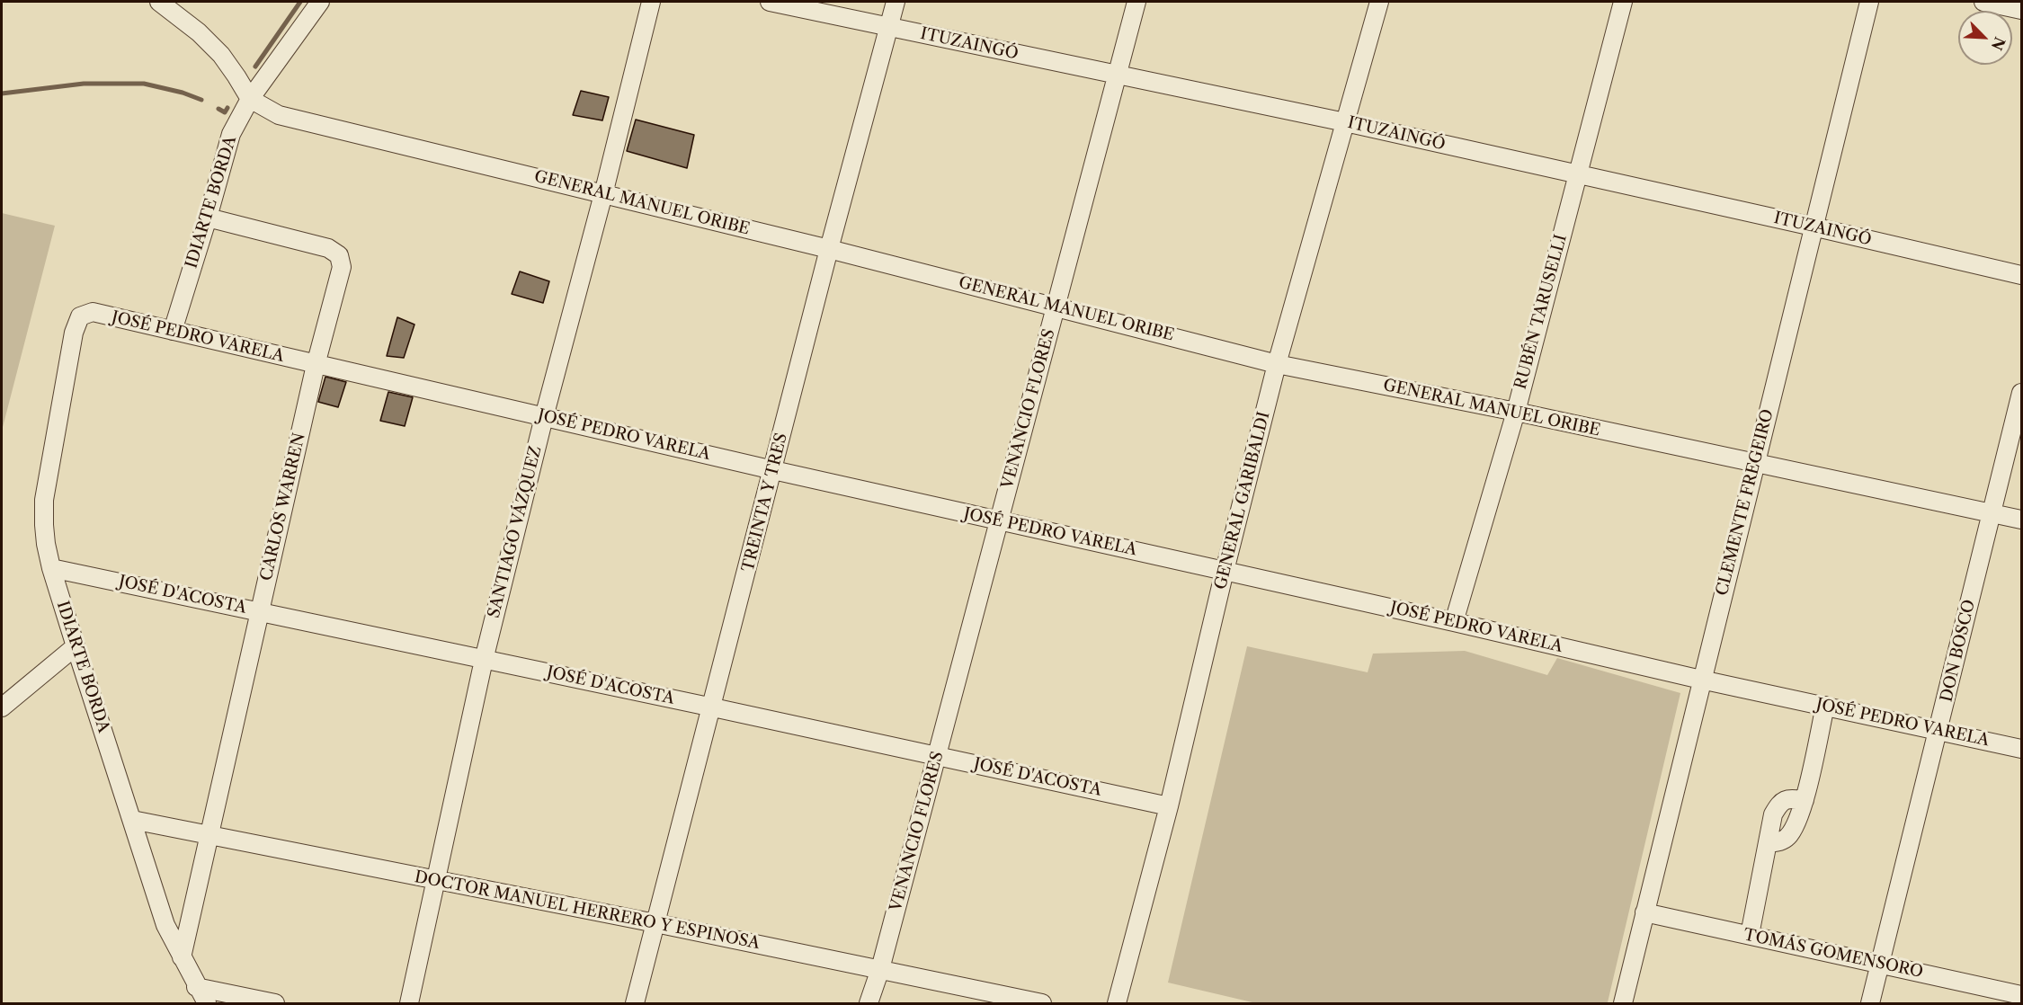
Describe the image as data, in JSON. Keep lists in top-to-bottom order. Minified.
{"streets":{"street":["ITUZAINGÓ","IDIARTE BORDA","GENERAL MANUEL ORIBE","RUBÉN TARUSELLI","JOSÉ PEDRO VARELA","VENANCIO FLORES","GENERAL GARIBALDI","TREINTA Y TRES","CLEMENTE FREGEIRO","CARLOS WARREN","SANTIAGO VÁZQUEZ","JOSÉ D'ACOSTA","DON BOSCO","DOCTOR MANUEL HERRERO Y ESPINOSA","TOMÁS GOMENSORO"]},"crossings":[["ITUZAINGÓ","RUBÉN TARUSELLI"],["ITUZAINGÓ","VENANCIO FLORES"],["ITUZAINGÓ","GENERAL GARIBALDI"],["ITUZAINGÓ","TREINTA Y TRES"],["ITUZAINGÓ","CLEMENTE FREGEIRO"],["IDIARTE BORDA","GENERAL MANUEL ORIBE"],["IDIARTE BORDA","JOSÉ PEDRO VARELA"],["IDIARTE BORDA","CARLOS WARREN"],["IDIARTE BORDA","JOSÉ D'ACOSTA"],["IDIARTE BORDA","DOCTOR MANUEL HERRERO Y ESPINOSA"],["GENERAL MANUEL ORIBE","RUBÉN TARUSELLI"],["GENERAL MANUEL ORIBE","VENANCIO FLORES"],["GENERAL MANUEL ORIBE","GENERAL GARIBALDI"],["GENERAL MANUEL ORIBE","TREINTA Y TRES"],["GENERAL MANUEL ORIBE","CLEMENTE FREGEIRO"],["GENERAL MANUEL ORIBE","SANTIAGO VÁZQUEZ"],["GENERAL MANUEL ORIBE","DON BOSCO"],["RUBÉN TARUSELLI","JOSÉ PEDRO VARELA"],["JOSÉ PEDRO VARELA","VENANCIO FLORES"],["JOSÉ PEDRO VARELA","GENERAL GARIBALDI"],["JOSÉ PEDRO VARELA","TREINTA Y TRES"],["JOSÉ PEDRO VARELA","CLEMENTE FREGEIRO"],["JOSÉ PEDRO VARELA","CARLOS WARREN"],["JOSÉ PEDRO VARELA","SANTIAGO VÁZQUEZ"],["JOSÉ PEDRO VARELA","DON BOSCO"],["VENANCIO FLORES","JOSÉ D'ACOSTA"],["VENANCIO FLORES","DOCTOR MANUEL HERRERO Y ESPINOSA"],["GENERAL GARIBALDI","JOSÉ D'ACOSTA"],["TREINTA Y TRES","JOSÉ D'ACOSTA"],["TREINTA Y TRES","DOCTOR MANUEL HERRERO Y ESPINOSA"],["CLEMENTE FREGEIRO","TOMÁS GOMENSORO"],["CARLOS WARREN","JOSÉ D'ACOSTA"],["CARLOS WARREN","DOCTOR MANUEL HERRERO Y ESPINOSA"],["SANTIAGO VÁZQUEZ","JOSÉ D'ACOSTA"],["SANTIAGO VÁZQUEZ","DOCTOR MANUEL HERRERO Y ESPINOSA"],["DON BOSCO","TOMÁS GOMENSORO"]],"north":"bottom right"}
